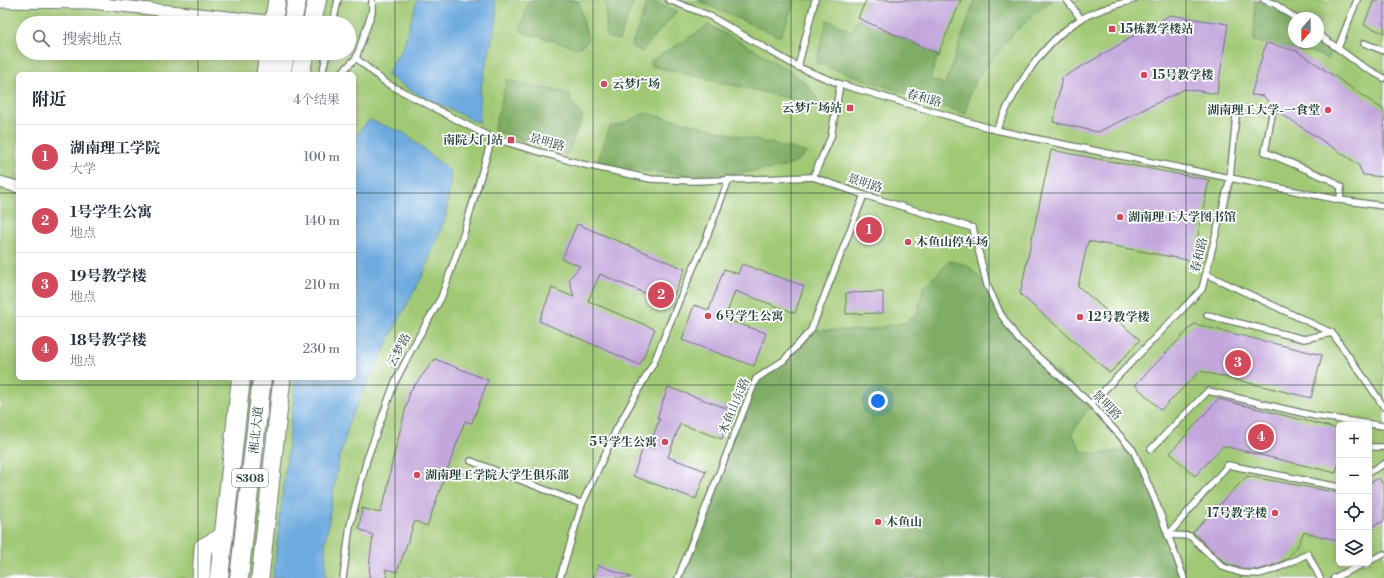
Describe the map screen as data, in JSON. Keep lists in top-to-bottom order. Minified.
{"streets":{"highway":["湘北大道","S308"],"lane":["春和路","景明路","云梦路","木鱼山东路"]},"crossings":[["春和路","景明路"],["景明路","云梦路"],["景明路","木鱼山东路"]],"places":{"transit":["15栋教学楼站","云梦广场站","南院大门站"],"other":["15号教学楼","云梦广场","湖南理工大学-一食堂","湖南理工大学图书馆","木鱼山停车场","6号学生公寓","12号教学楼","5号学生公寓","湖南理工学院大学生俱乐部","17号教学楼","木鱼山"]},"north":"bottom","page":{"search":"搜索地点","heading":["附近","4个结果"],"list":[{"mark":"1","name":"湖南理工学院","note":"大学","value":"100 m"},{"mark":"2","name":"1号学生公寓","note":"地点","value":"140 m"},{"mark":"3","name":"19号教学楼","note":"地点","value":"210 m"},{"mark":"4","name":"18号教学楼","note":"地点","value":"230 m"}],"pins":["1","2","3","4"],"map_buttons":["+","−"]}}
